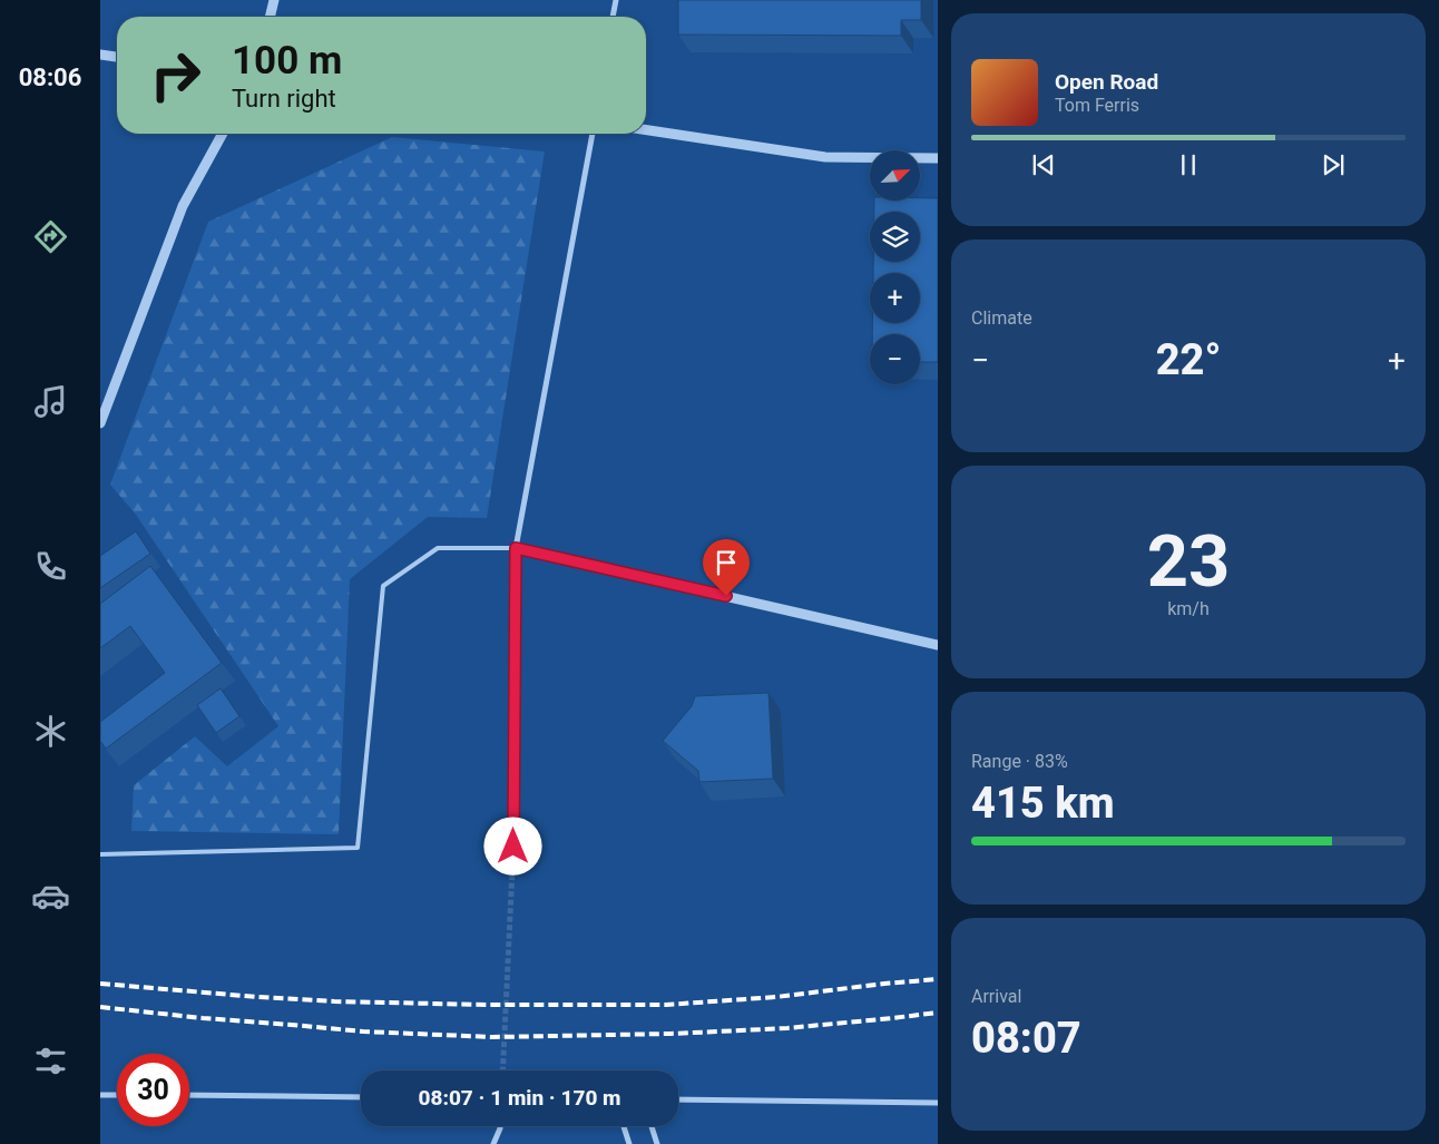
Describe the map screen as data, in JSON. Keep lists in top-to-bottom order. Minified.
{"north":"top right","page":{"tabs":"08:06","turn":["100 m","Turn right"],"song":["Open Road","Tom Ferris"],"map_buttons":["+","−"],"tile":["Climate",["23","km/h"],["Range · 83%","415 km"],["Arrival","08:07"]],"heat":["−","22°","+"],"limit":"30","trip":"08:07 · 1 min · 170 m"}}
